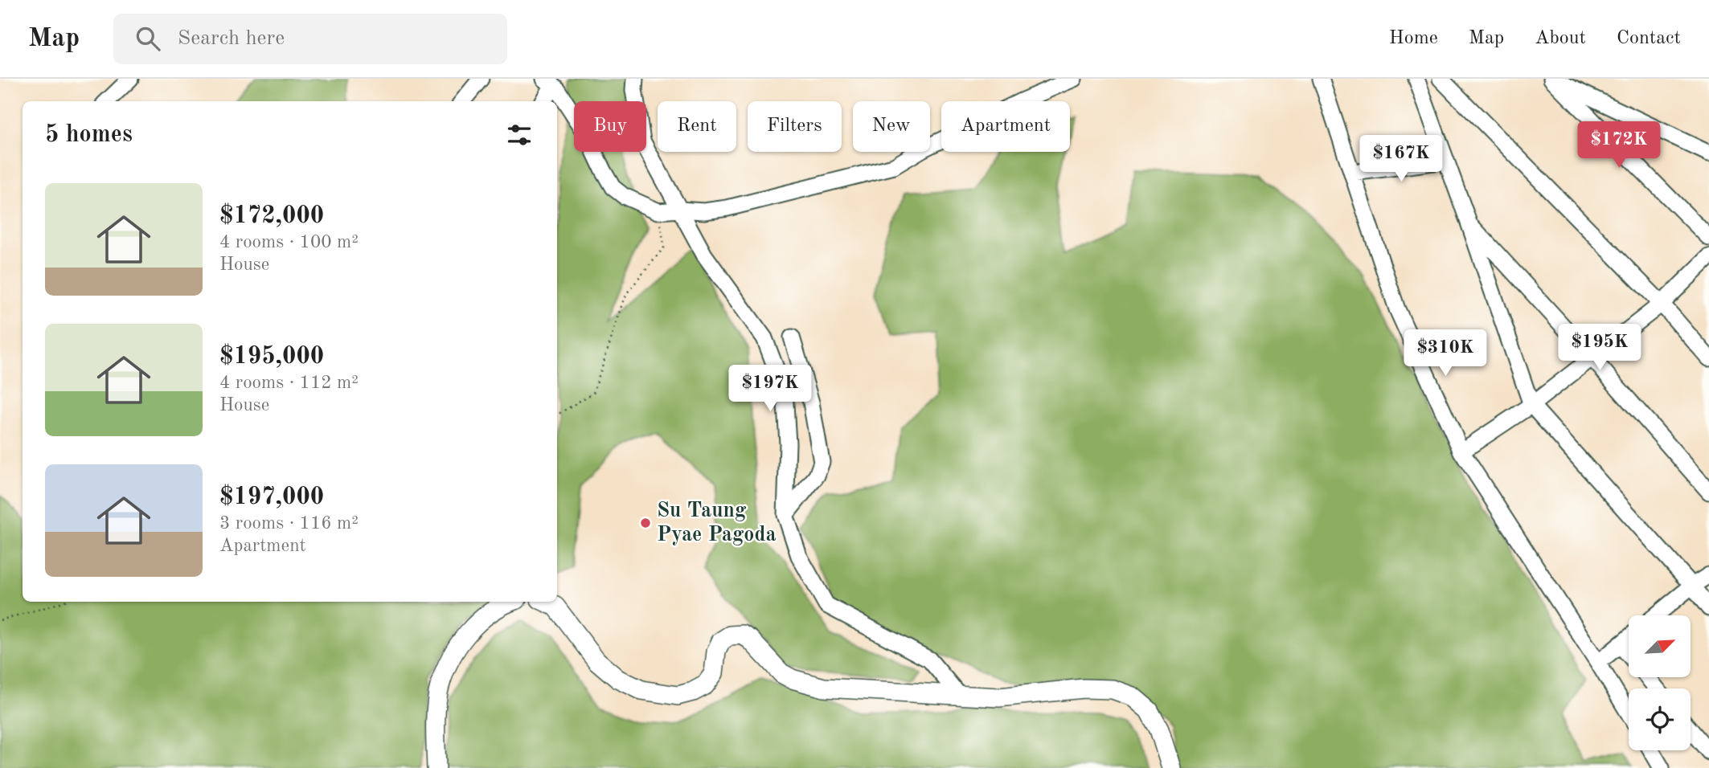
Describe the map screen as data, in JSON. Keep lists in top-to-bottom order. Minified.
{"places":["Su Taung Pyae Pagoda"],"north":"top right","page":{"header":"Map","search":"Search here","nav":["Home","Map","About","Contact"],"chip":["Buy","Rent","Filters","New","Apartment"],"heading":"5 homes","price":["$172K","$167K","$195K","$310K","$197K"],"list":[{"name":"$172,000","note":"4 rooms · 100 m² · House"},{"name":"$195,000","note":"4 rooms · 112 m² · House"},{"name":"$197,000","note":"3 rooms · 116 m² · Apartment"}]}}
